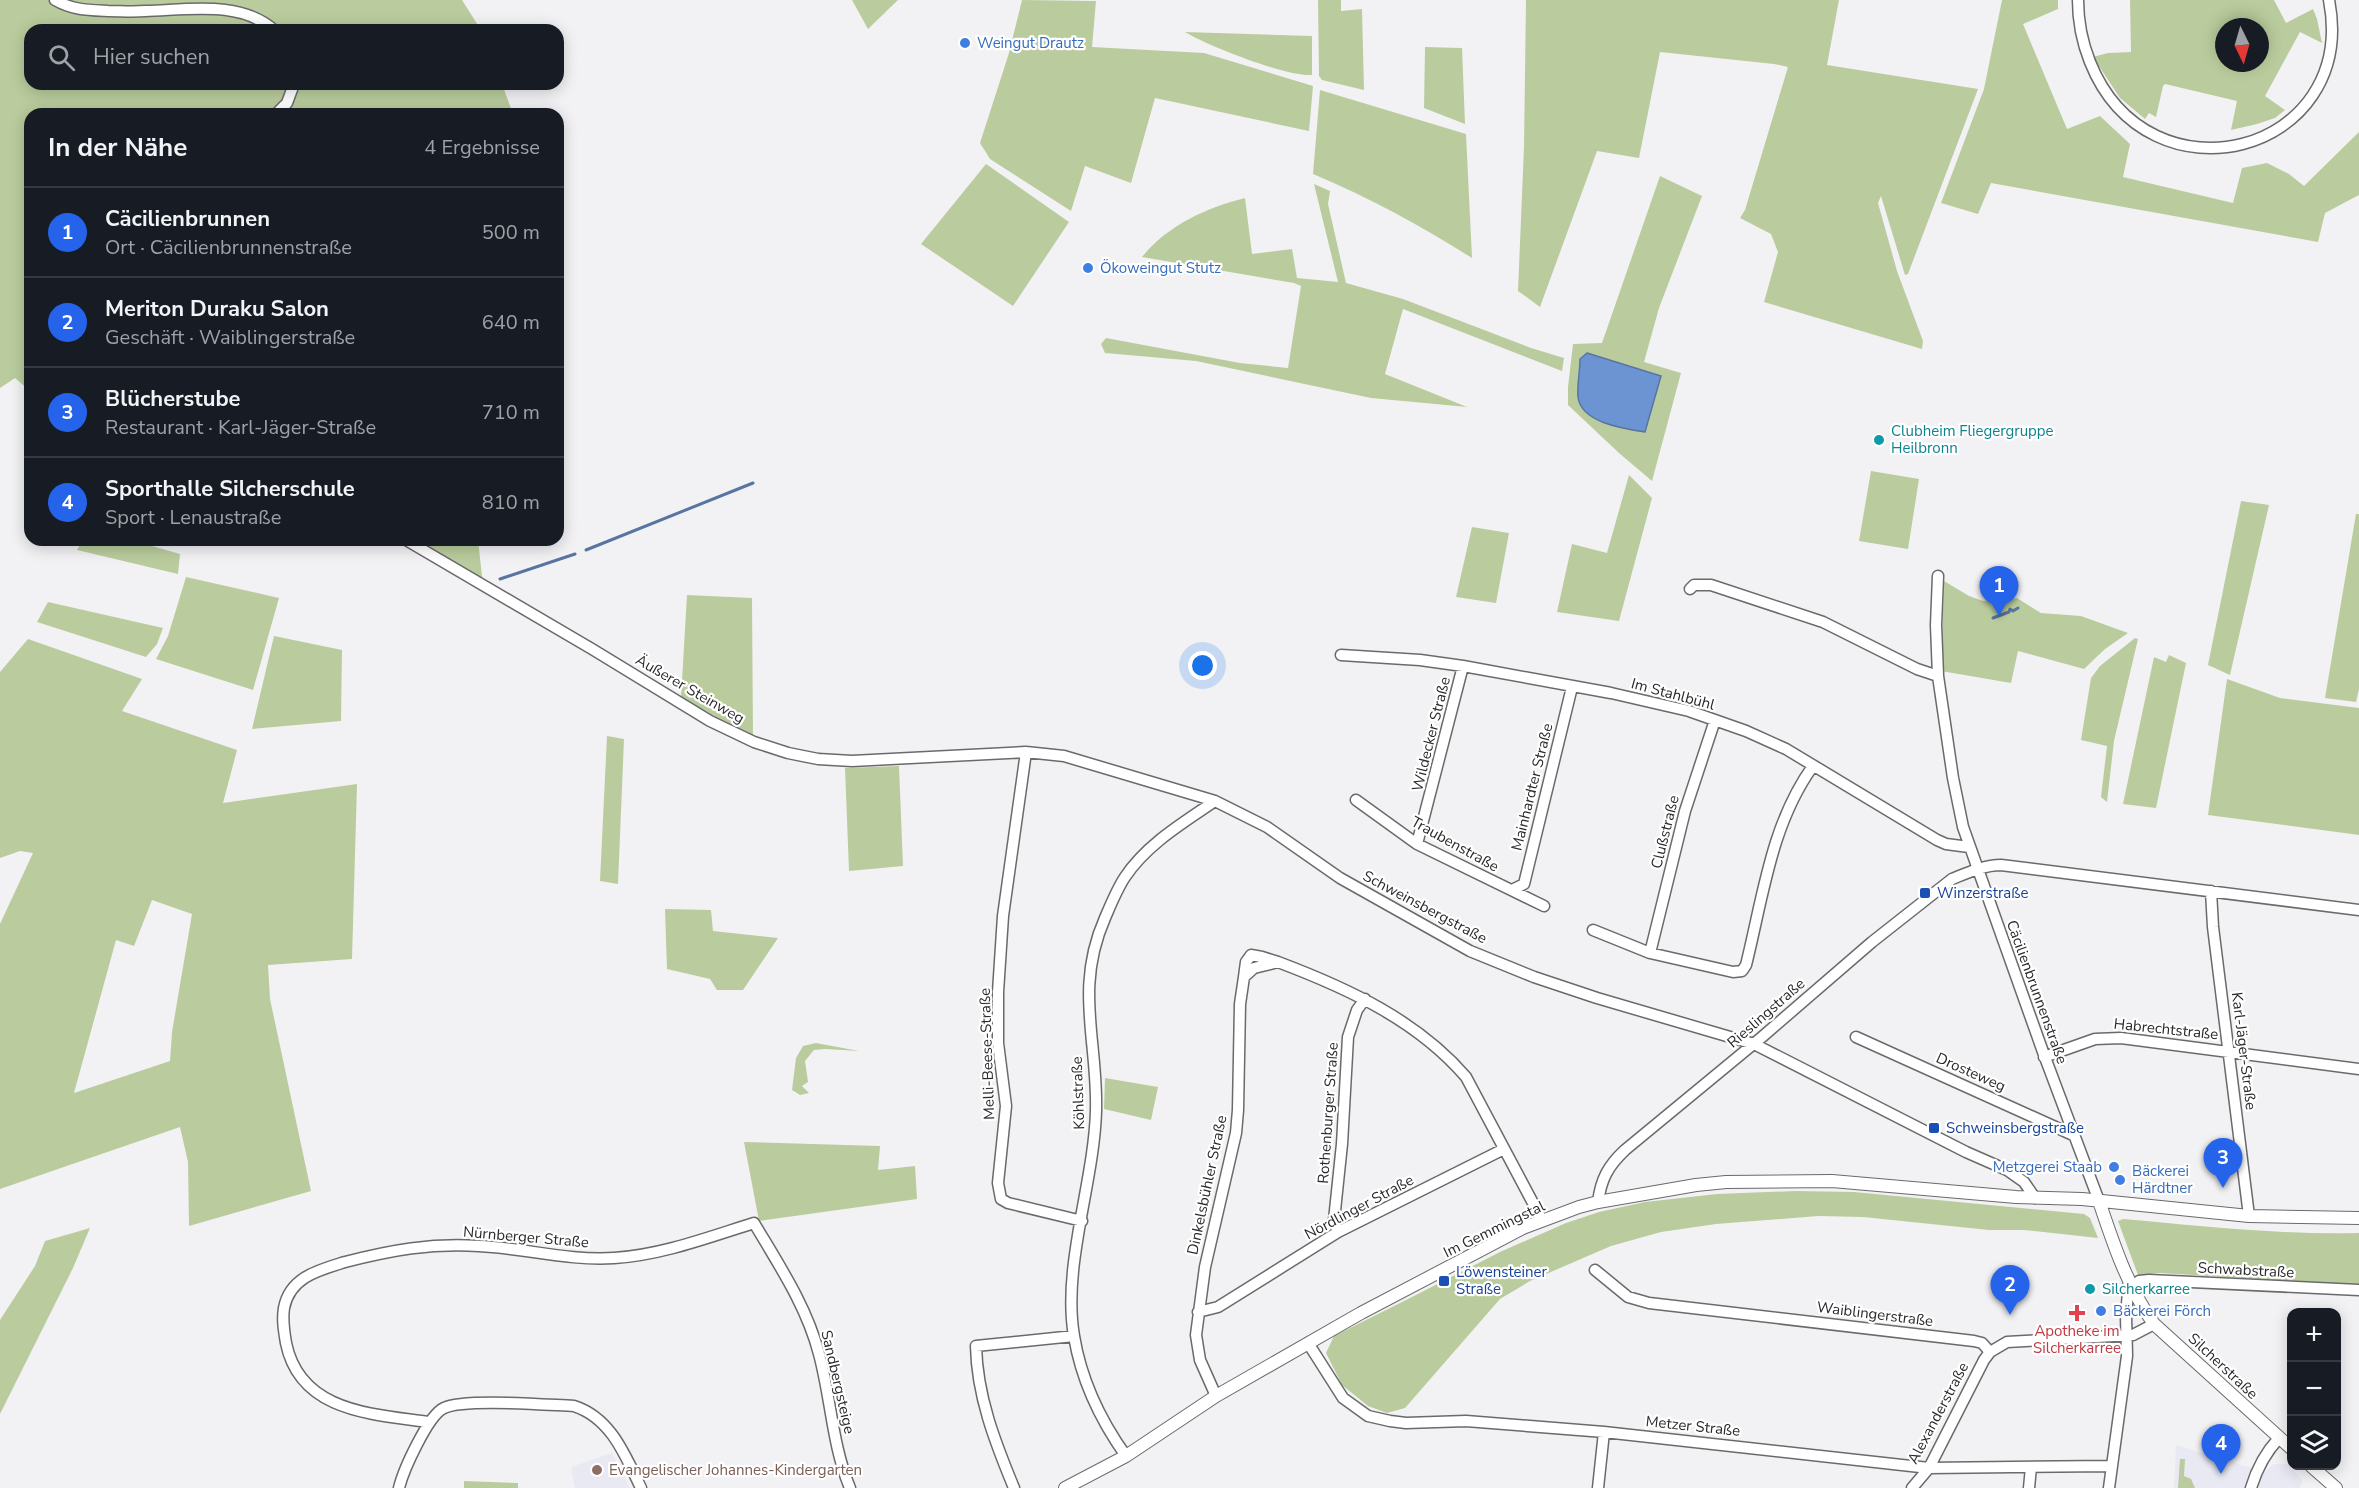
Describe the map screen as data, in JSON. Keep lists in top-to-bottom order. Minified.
{"streets":{"street":["Äußerer Steinweg","Im Stahlbühl","Wildecker Straße","Mainhardter Straße","Clußstraße","Traubenstraße","Schweinsbergstraße","Cäcilienbrunnenstraße","Rieslingstraße","Habrechtstraße","Karl-Jäger-Straße","Melli-Beese-Straße","Drosteweg","Köhlstraße","Rothenburger Straße","Dinkelsbühler Straße","Nördlinger Straße","Im Gemmingstal","Nürnberger Straße","Schwabstraße","Waiblingerstraße","Silcherstraße","Sandbergsteige","Alexanderstraße","Metzer Straße"]},"crossings":[["Äußerer Steinweg","Schweinsbergstraße"],["Äußerer Steinweg","Melli-Beese-Straße"],["Im Stahlbühl","Wildecker Straße"],["Im Stahlbühl","Mainhardter Straße"],["Im Stahlbühl","Clußstraße"],["Im Stahlbühl","Cäcilienbrunnenstraße"],["Wildecker Straße","Traubenstraße"],["Mainhardter Straße","Traubenstraße"],["Schweinsbergstraße","Rieslingstraße"],["Schweinsbergstraße","Melli-Beese-Straße"],["Schweinsbergstraße","Köhlstraße"],["Schweinsbergstraße","Im Gemmingstal"],["Cäcilienbrunnenstraße","Rieslingstraße"],["Cäcilienbrunnenstraße","Habrechtstraße"],["Cäcilienbrunnenstraße","Drosteweg"],["Cäcilienbrunnenstraße","Im Gemmingstal"],["Cäcilienbrunnenstraße","Silcherstraße"],["Rieslingstraße","Im Gemmingstal"],["Habrechtstraße","Karl-Jäger-Straße"],["Karl-Jäger-Straße","Im Gemmingstal"],["Melli-Beese-Straße","Köhlstraße"],["Köhlstraße","Im Gemmingstal"],["Rothenburger Straße","Dinkelsbühler Straße"],["Rothenburger Straße","Nördlinger Straße"],["Dinkelsbühler Straße","Nördlinger Straße"],["Dinkelsbühler Straße","Im Gemmingstal"],["Im Gemmingstal","Silcherstraße"],["Im Gemmingstal","Metzer Straße"],["Nürnberger Straße","Sandbergsteige"],["Schwabstraße","Silcherstraße"],["Waiblingerstraße","Alexanderstraße"],["Alexanderstraße","Metzer Straße"]],"places":{"other":["Weingut Drautz","Ökoweingut Stutz","Clubheim Fliegergruppe Heilbronn","Metzgerei Staab","Bäckerei Härdtner","Silcherkarree","Bäckerei Förch","Evangelischer Johannes-Kindergarten"],"transit":["Winzerstraße","Schweinsbergstraße","Löwensteiner Straße"],"health":["Apotheke im Silcherkarree"]},"north":"bottom","page":{"search":"Hier suchen","heading":["In der Nähe","4 Ergebnisse"],"list":[{"mark":"1","name":"Cäcilienbrunnen","note":"Ort · Cäcilienbrunnenstraße","value":"500 m"},{"mark":"2","name":"Meriton Duraku Salon","note":"Geschäft · Waiblingerstraße","value":"640 m"},{"mark":"3","name":"Blücherstube","note":"Restaurant · Karl-Jäger-Straße","value":"710 m"},{"mark":"4","name":"Sporthalle Silcherschule","note":"Sport · Lenaustraße","value":"810 m"}],"pins":["1","3","2","4"],"map_buttons":["+","−"]}}
